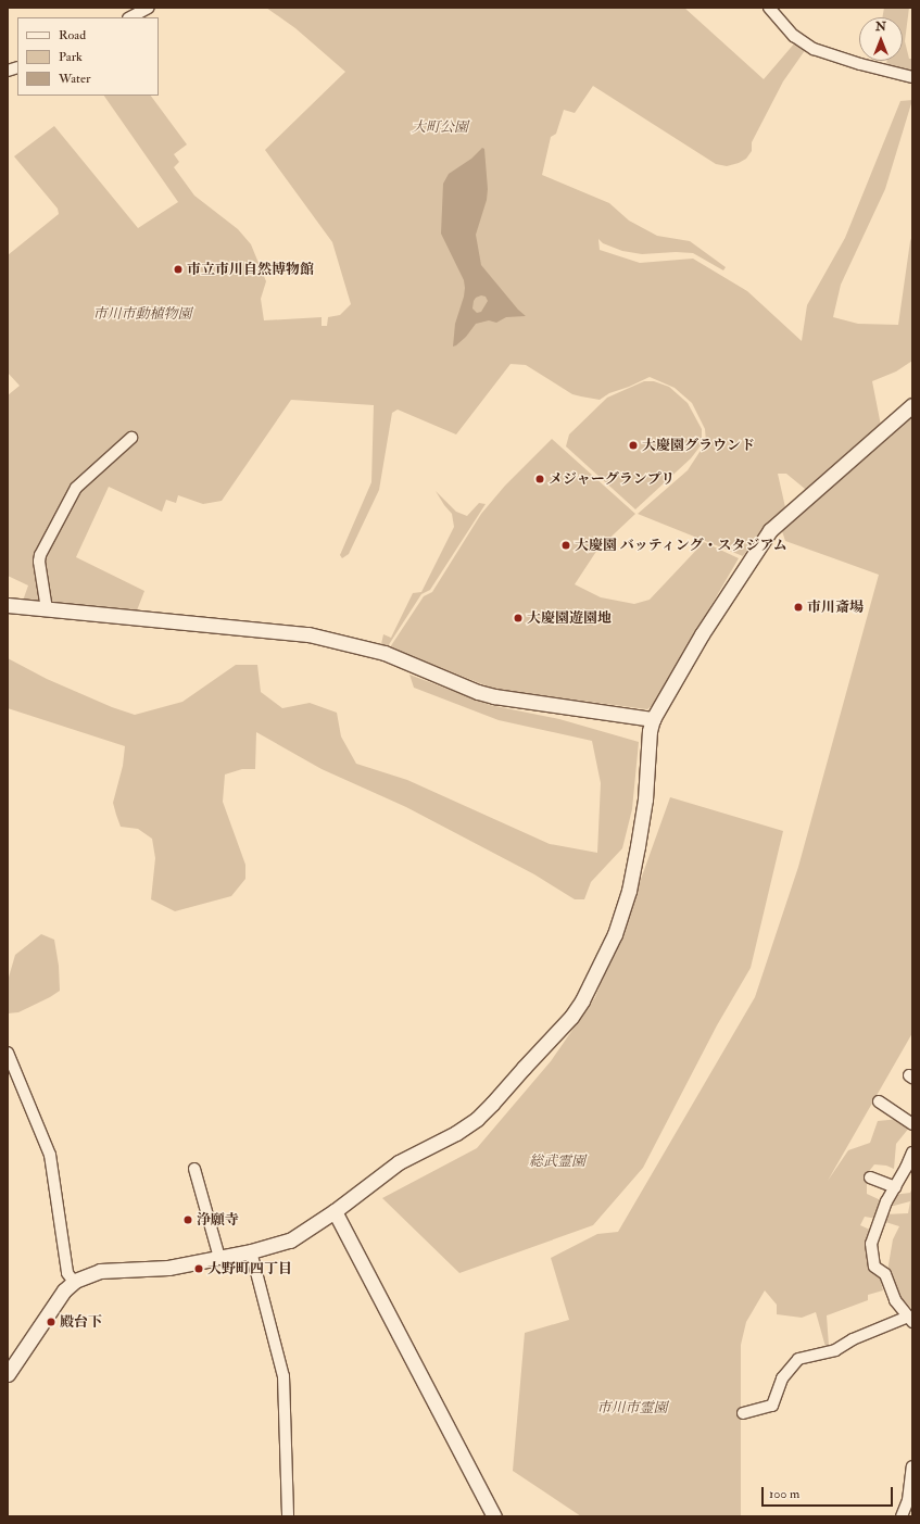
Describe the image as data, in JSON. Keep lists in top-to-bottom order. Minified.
{"parks":["大町公園","市川市動植物園","総武霊園","市川市霊園"],"places":["市立市川自然博物館","大慶園グラウンド","メジャーグランプリ","大慶園 バッティング・スタジアム","市川斎場","大慶園遊園地","浄願寺","大野町四丁目","殿台下"],"legend":["Road","Park","Water"],"scale_bar":"100 m","north":"top"}
